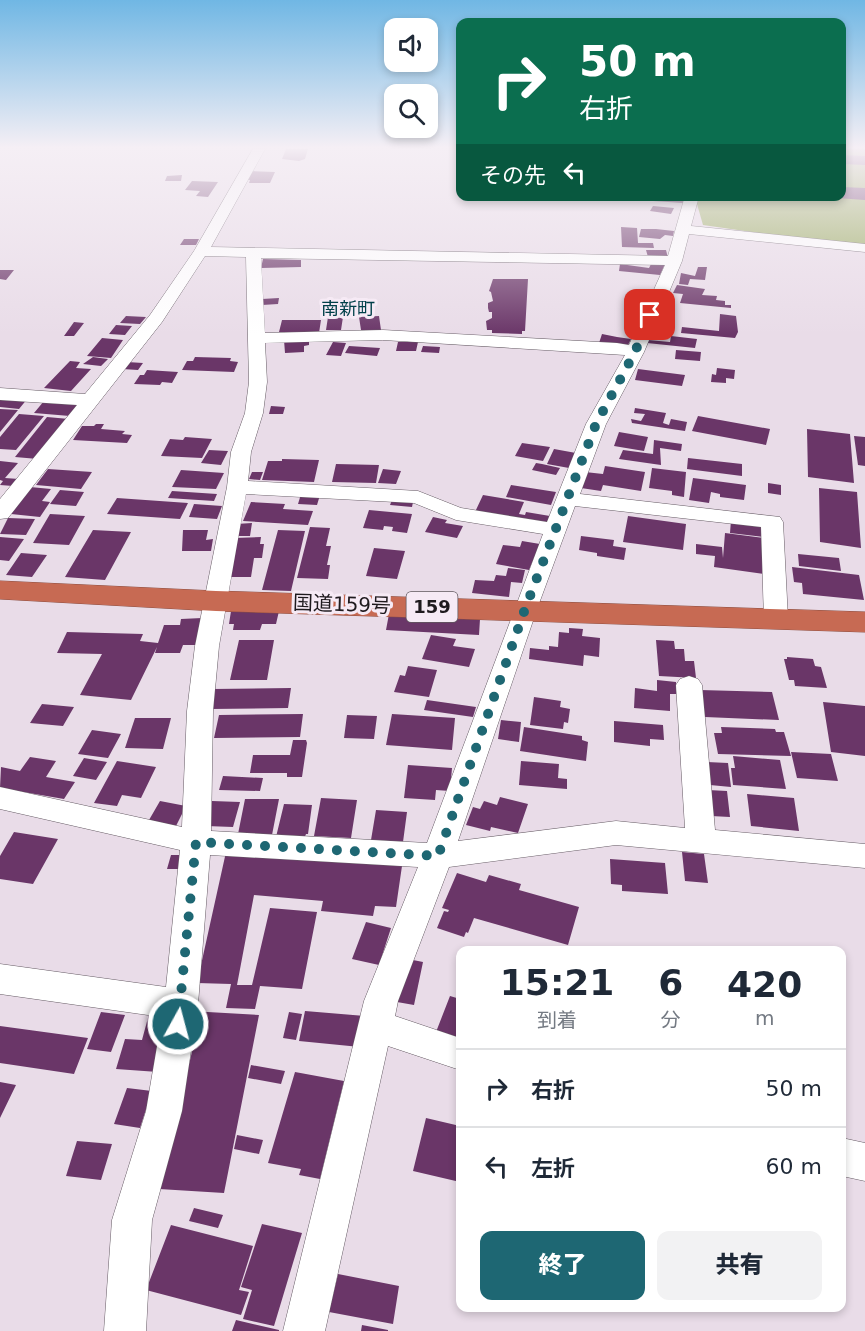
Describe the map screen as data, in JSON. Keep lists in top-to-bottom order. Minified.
{"streets":{"highway":["国道159号","159"]},"districts":["南新町"],"page":{"turn":["50 m","右折"],"then":"その先","eta":["15:21","到着","6","分","420","m"],"list":[{"name":"右折","value":"50 m"},{"name":"左折","value":"60 m"}],"buttons":["終了","共有"]}}
